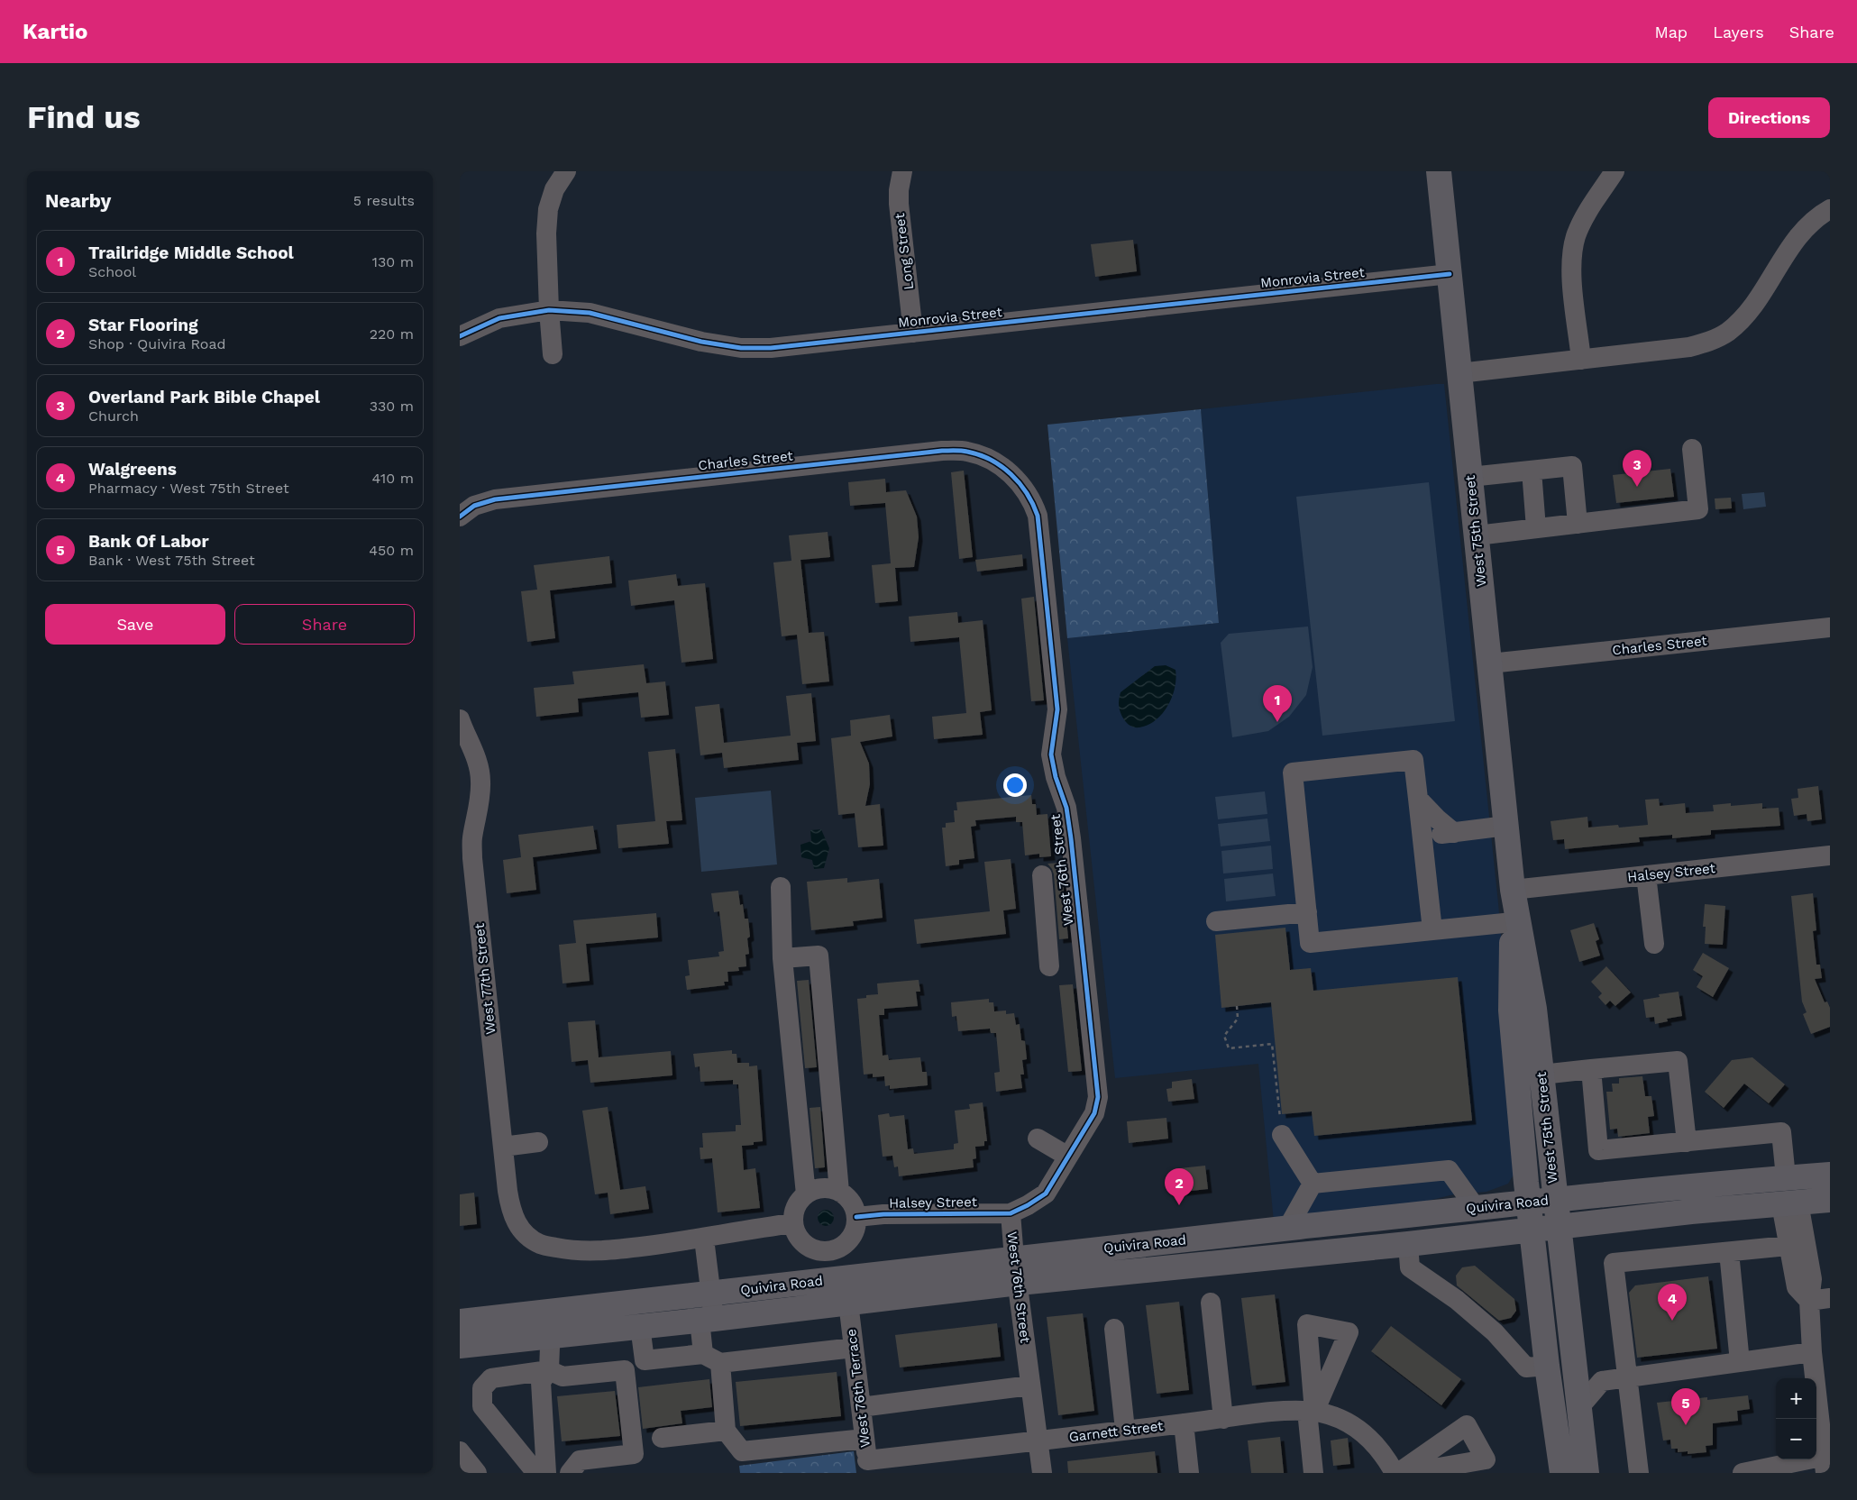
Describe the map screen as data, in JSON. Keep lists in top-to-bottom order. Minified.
{"streets":{"main road":["West 75th Street","Quivira Road"],"street":["Long Street","Monrovia Street","Charles Street","West 76th Street","Halsey Street","West 77th Street","West 76th Terrace","Garnett Street"]},"crossings":[["Long Street","Monrovia Street"],["Monrovia Street","West 75th Street"],["Charles Street","West 75th Street"],["Charles Street","West 76th Street"],["West 75th Street","Halsey Street"],["West 75th Street","Quivira Road"],["West 76th Street","Halsey Street"],["West 76th Street","Quivira Road"],["West 76th Street","Garnett Street"],["Quivira Road","West 76th Terrace"],["West 76th Terrace","Garnett Street"]],"page":{"header":"Kartio","nav":["Map","Layers","Share"],"buttons":["Directions",["Save","Share"]],"title":"Find us","heading":["Nearby","5 results"],"list":[{"mark":"1","name":"Trailridge Middle School","note":"School","value":"130 m"},{"mark":"2","name":"Star Flooring","note":"Shop · Quivira Road","value":"220 m"},{"mark":"3","name":"Overland Park Bible Chapel","note":"Church","value":"330 m"},{"mark":"4","name":"Walgreens","note":"Pharmacy · West 75th Street","value":"410 m"},{"mark":"5","name":"Bank Of Labor","note":"Bank · West 75th Street","value":"450 m"}],"pins":["3","1","2","4","5"],"map_buttons":["+","−"]}}
